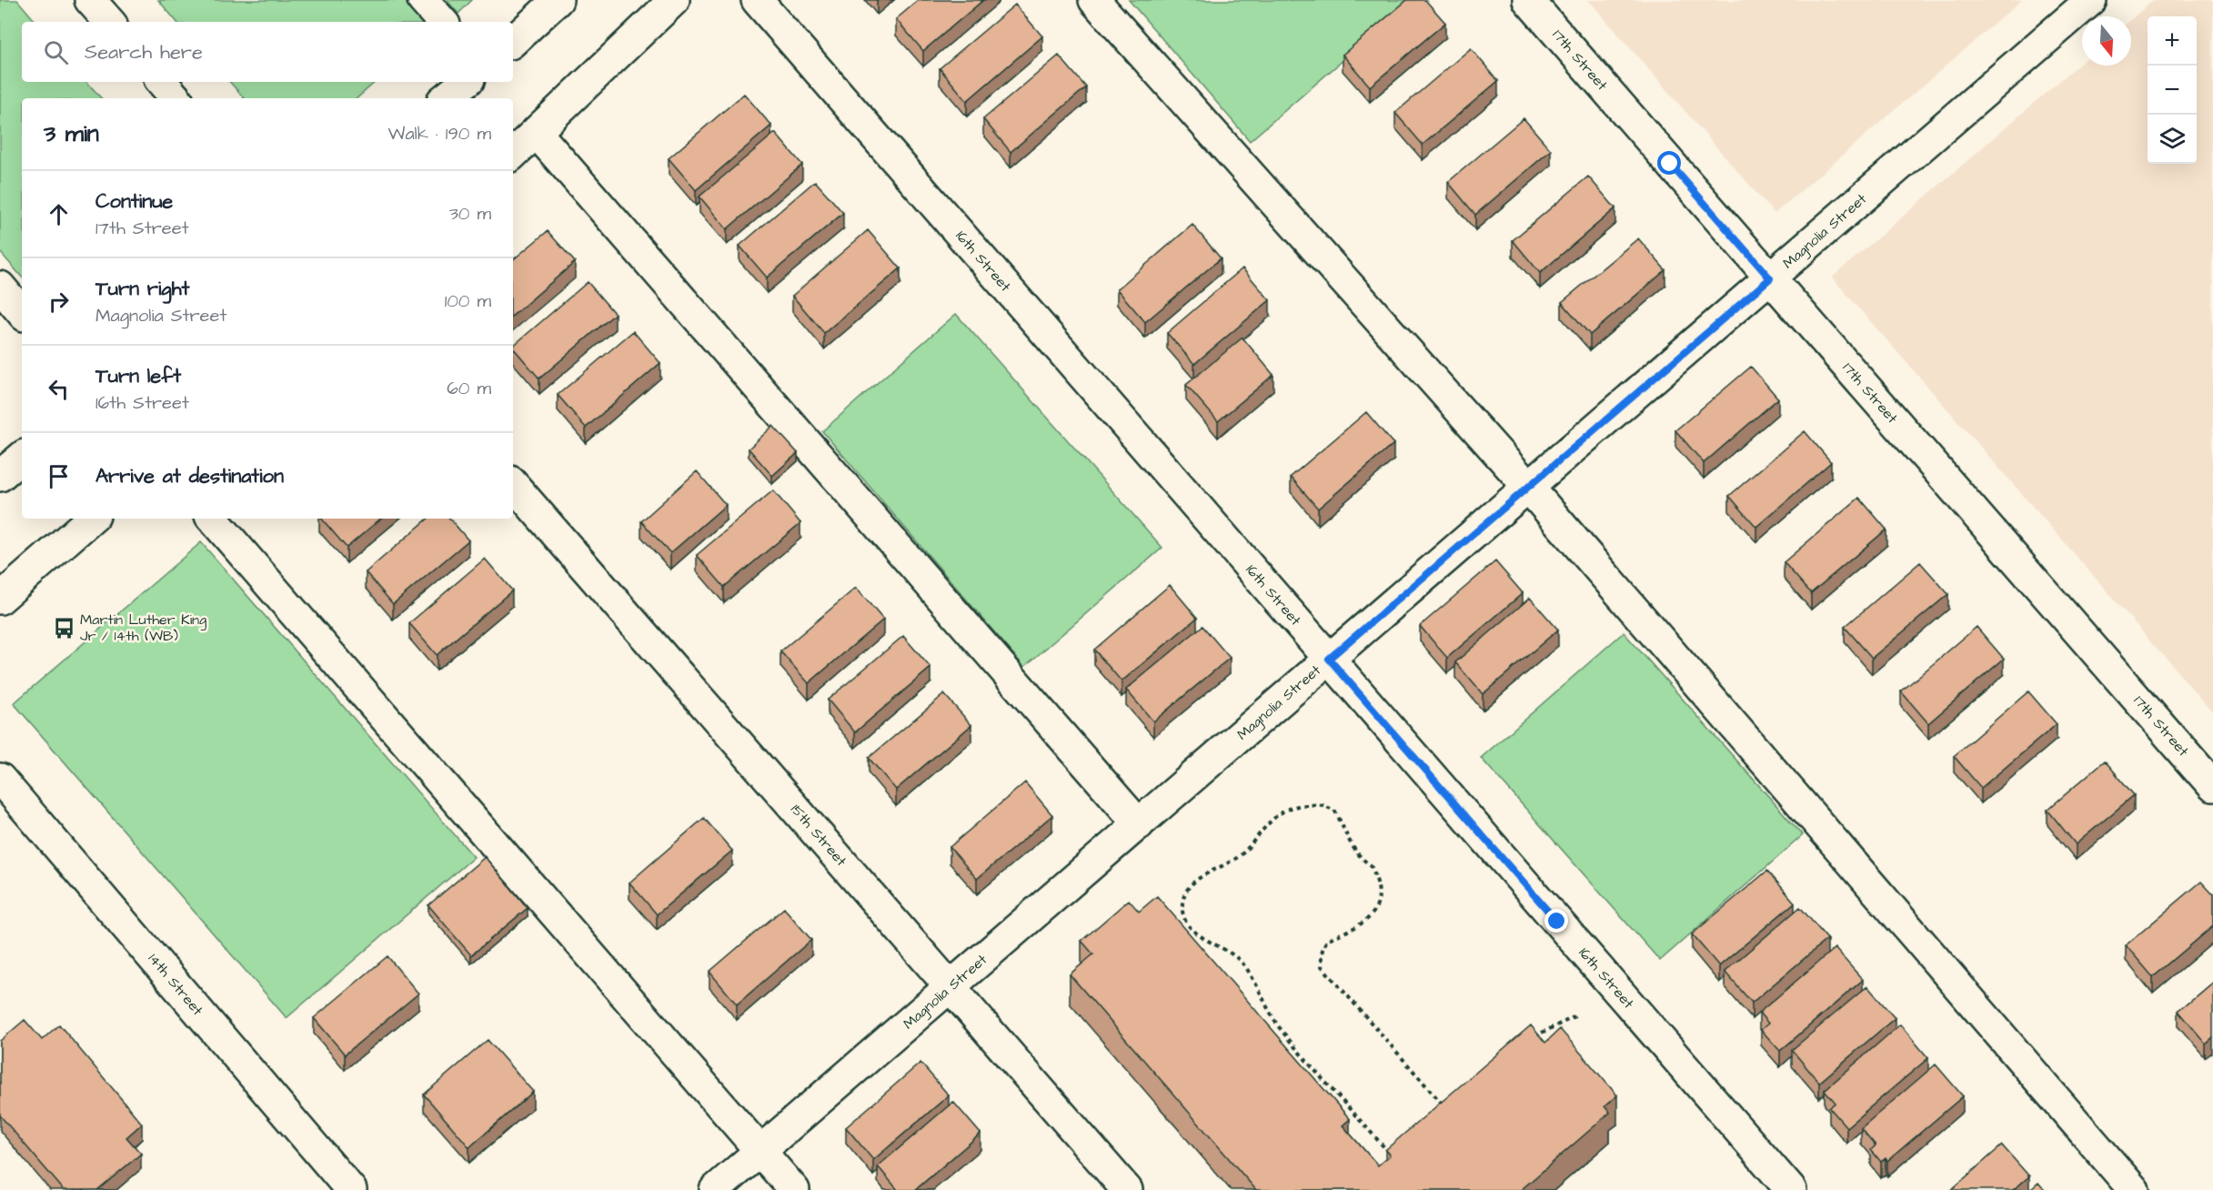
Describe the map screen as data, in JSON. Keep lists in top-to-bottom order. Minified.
{"streets":{"street":["17th Street","Magnolia Street","16th Street","15th Street","14th Street"]},"crossings":[["17th Street","Magnolia Street"],["Magnolia Street","16th Street"],["Magnolia Street","15th Street"]],"places":{"bus stop":["Martin Luther King Jr / 14th (WB)"]},"north":"bottom","page":{"map_buttons":["+","−"],"search":"Search here","heading":["3 min","Walk · 190 m"],"list":[["Continue","17th Street","30 m"],["Turn right","Magnolia Street","100 m"],["Turn left","16th Street","60 m"],"Arrive at destination"]}}
